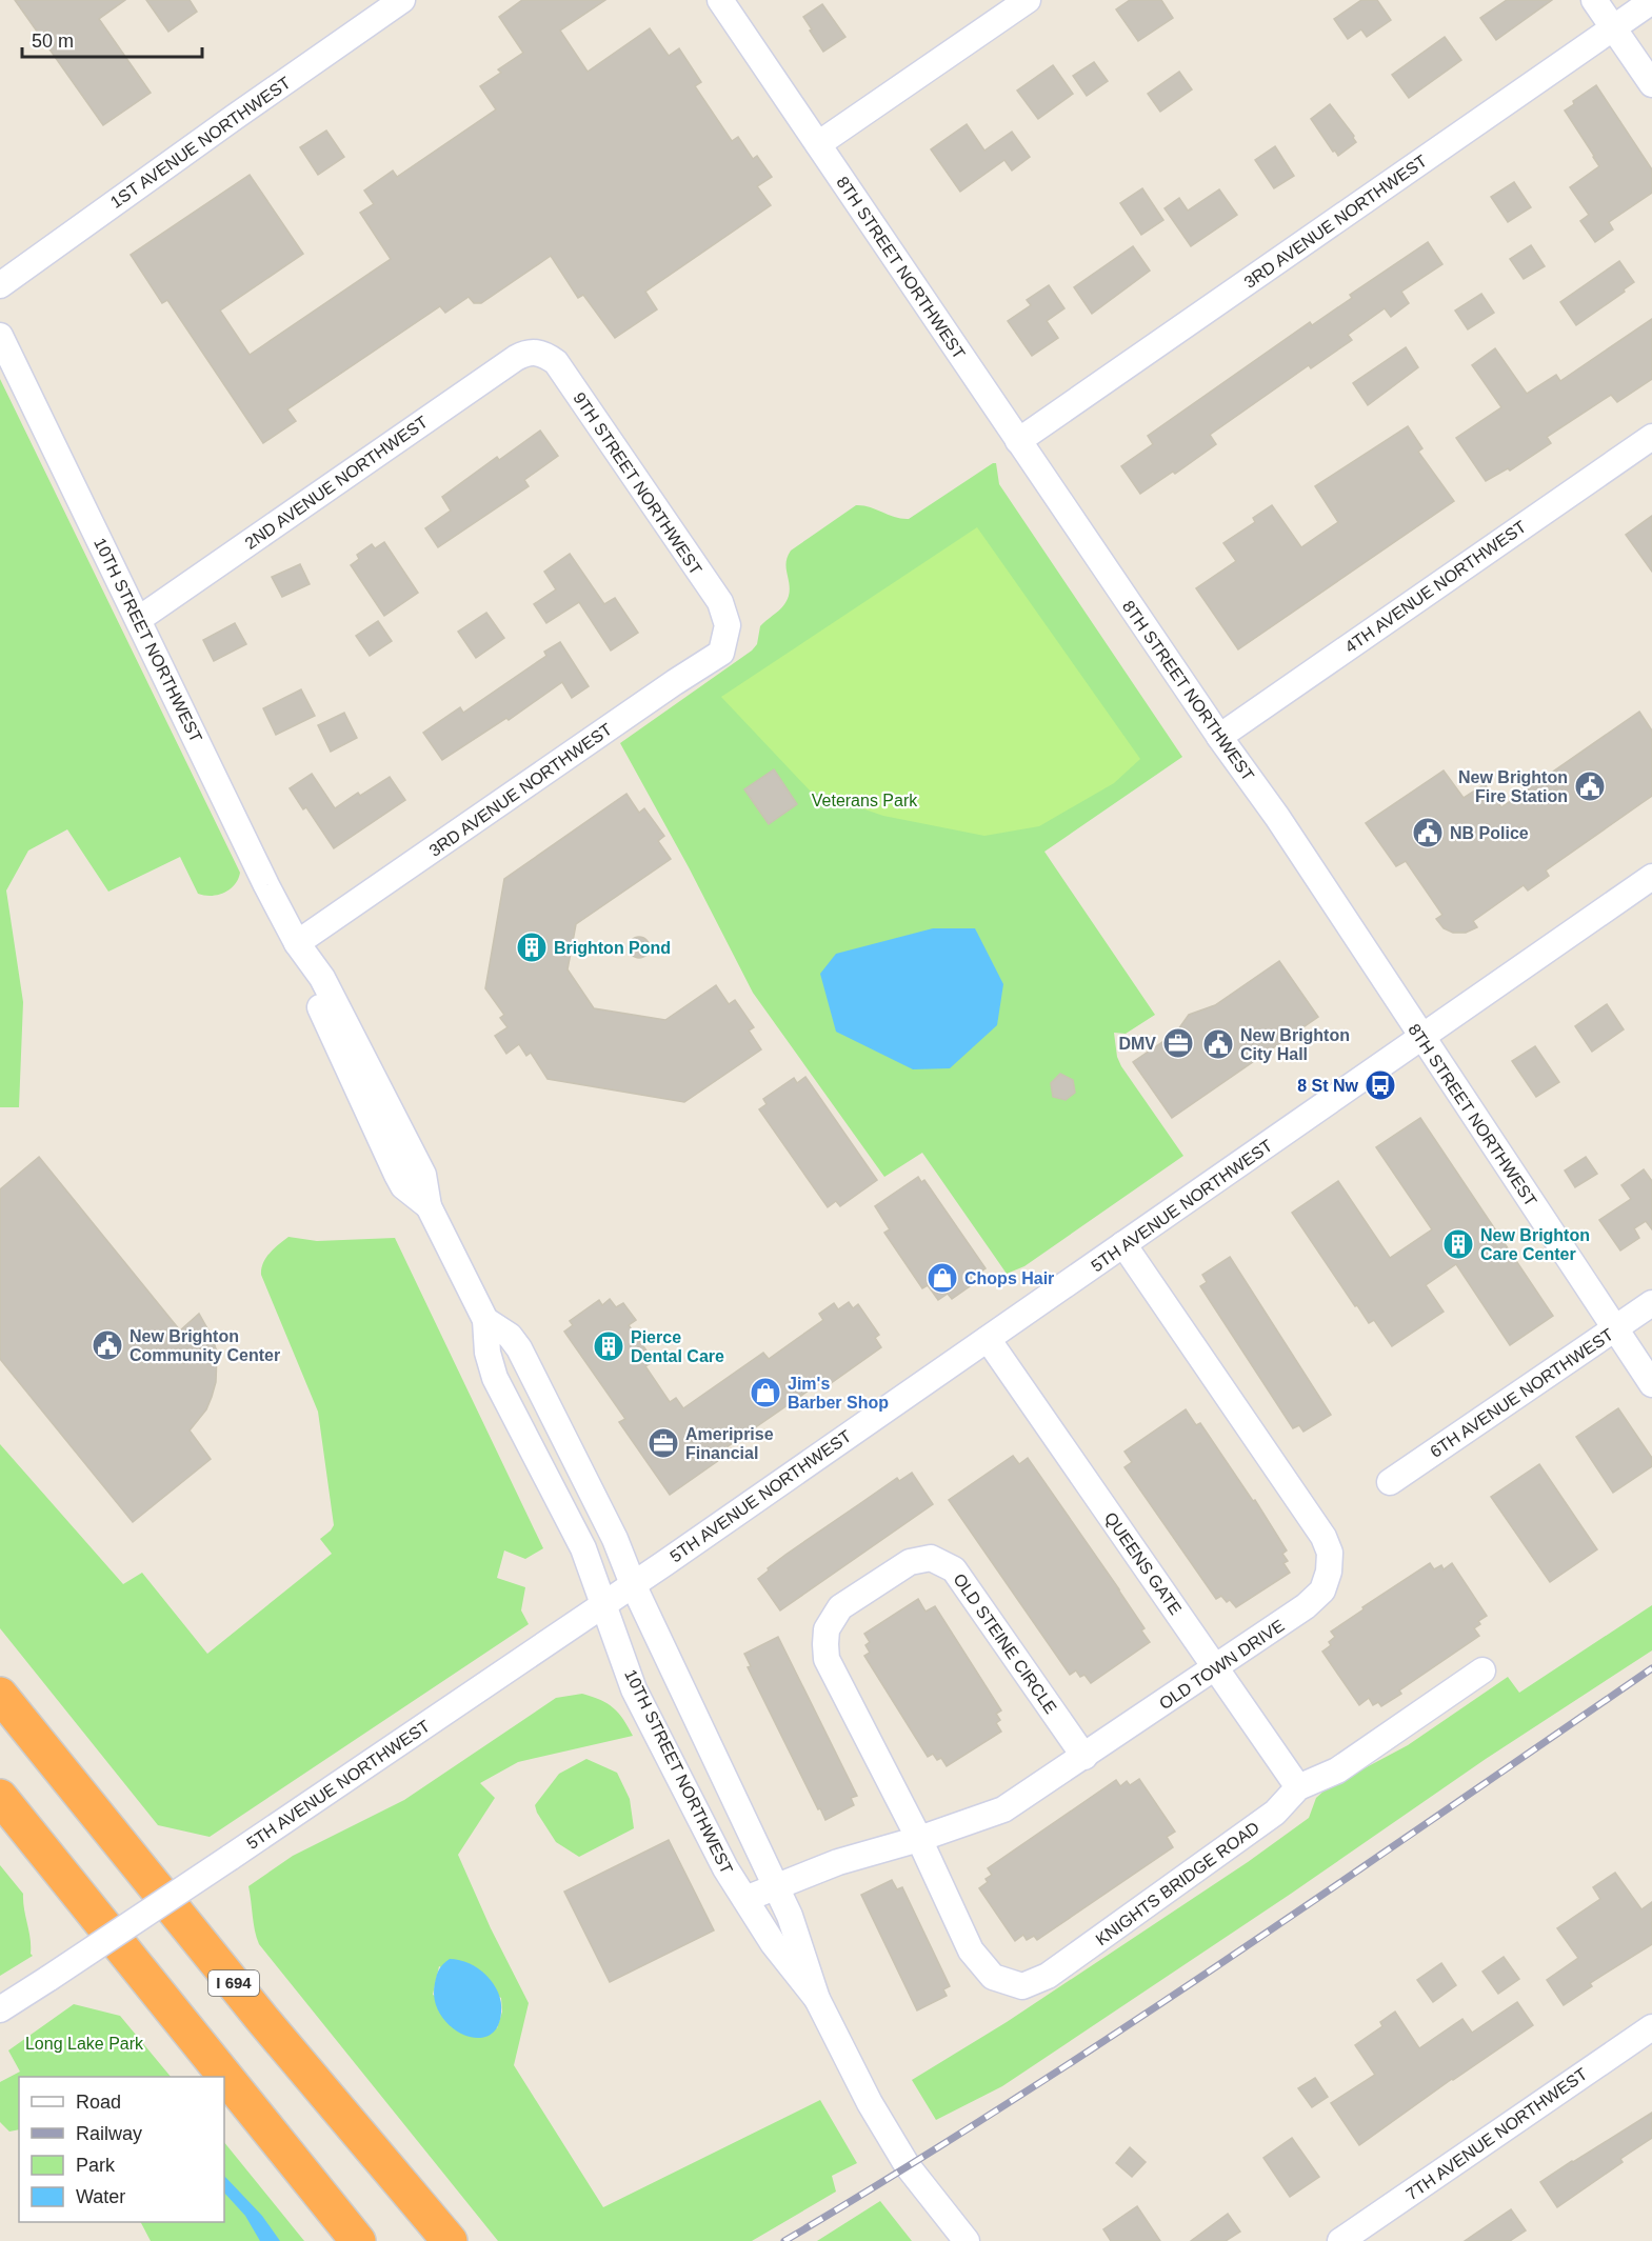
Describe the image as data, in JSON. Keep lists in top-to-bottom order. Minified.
{"streets":{"highway":["I 694"],"street":["1ST AVENUE NORTHWEST","3RD AVENUE NORTHWEST","8TH STREET NORTHWEST","2ND AVENUE NORTHWEST","9TH STREET NORTHWEST","4TH AVENUE NORTHWEST","10TH STREET NORTHWEST","5TH AVENUE NORTHWEST","6TH AVENUE NORTHWEST","QUEENS GATE","OLD STEINE CIRCLE","OLD TOWN DRIVE","KNIGHTS BRIDGE ROAD","7TH AVENUE NORTHWEST"]},"crossings":[["3RD AVENUE NORTHWEST","8TH STREET NORTHWEST"],["3RD AVENUE NORTHWEST","9TH STREET NORTHWEST"],["3RD AVENUE NORTHWEST","10TH STREET NORTHWEST"],["8TH STREET NORTHWEST","4TH AVENUE NORTHWEST"],["8TH STREET NORTHWEST","5TH AVENUE NORTHWEST"],["8TH STREET NORTHWEST","6TH AVENUE NORTHWEST"],["2ND AVENUE NORTHWEST","9TH STREET NORTHWEST"],["2ND AVENUE NORTHWEST","10TH STREET NORTHWEST"],["10TH STREET NORTHWEST","5TH AVENUE NORTHWEST"],["10TH STREET NORTHWEST","OLD TOWN DRIVE"],["5TH AVENUE NORTHWEST","QUEENS GATE"],["5TH AVENUE NORTHWEST","OLD TOWN DRIVE"],["QUEENS GATE","OLD TOWN DRIVE"],["QUEENS GATE","KNIGHTS BRIDGE ROAD"],["OLD STEINE CIRCLE","OLD TOWN DRIVE"],["OLD STEINE CIRCLE","KNIGHTS BRIDGE ROAD"],["OLD TOWN DRIVE","KNIGHTS BRIDGE ROAD"]],"parks":["Veterans Park","Long Lake Park"],"places":{"public building":["New Brighton Fire Station","NB Police","New Brighton City Hall","New Brighton Community Center"],"building":["Brighton Pond","New Brighton Care Center","Pierce Dental Care"],"office":["DMV","Ameriprise Financial"],"bus stop":["8 St Nw"],"shop":["Chops Hair","Jim's Barber Shop"]},"legend":["Road","Railway","Park","Water"],"scale_bar":"50 m"}
